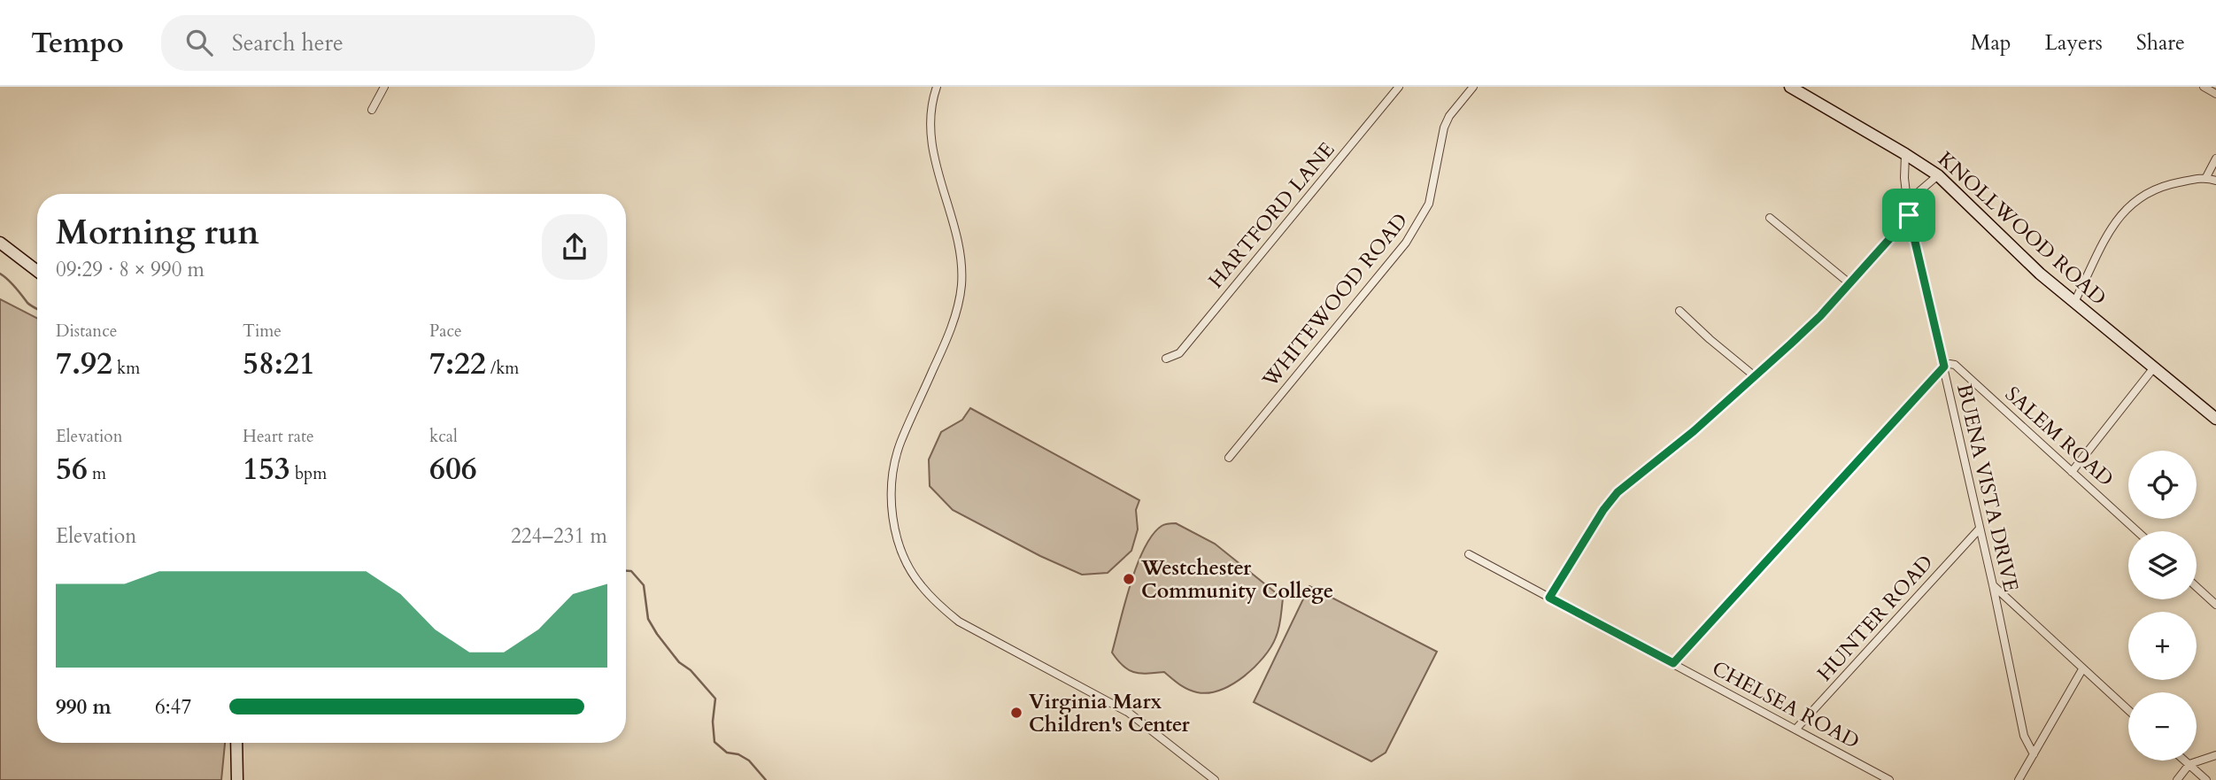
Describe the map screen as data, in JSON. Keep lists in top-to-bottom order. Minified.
{"streets":{"main road":["KNOLLWOOD ROAD"],"street":["HARTFORD LANE","WHITEWOOD ROAD","SALEM ROAD","BUENA VISTA DRIVE","HUNTER ROAD","CHELSEA ROAD"]},"crossings":[["KNOLLWOOD ROAD","BUENA VISTA DRIVE"],["SALEM ROAD","BUENA VISTA DRIVE"],["BUENA VISTA DRIVE","HUNTER ROAD"],["HUNTER ROAD","CHELSEA ROAD"]],"places":["Westchester Community College","Virginia Marx Children's Center"],"page":{"header":"Tempo","search":"Search here","nav":["Map","Layers","Share"],"heading":["Morning run","09:29 · 8 × 990 m"],"stats":[["Distance","7.92 km"],["Time","58:21"],["Pace","7:22 /km"],["Elevation","56 m"],["Heart rate","153 bpm"],["kcal","606"]],"map_buttons":["+","−"],"chart":["Elevation","224–231 m"],"list":[{"name":"990 m","note":"6:47"}]}}
